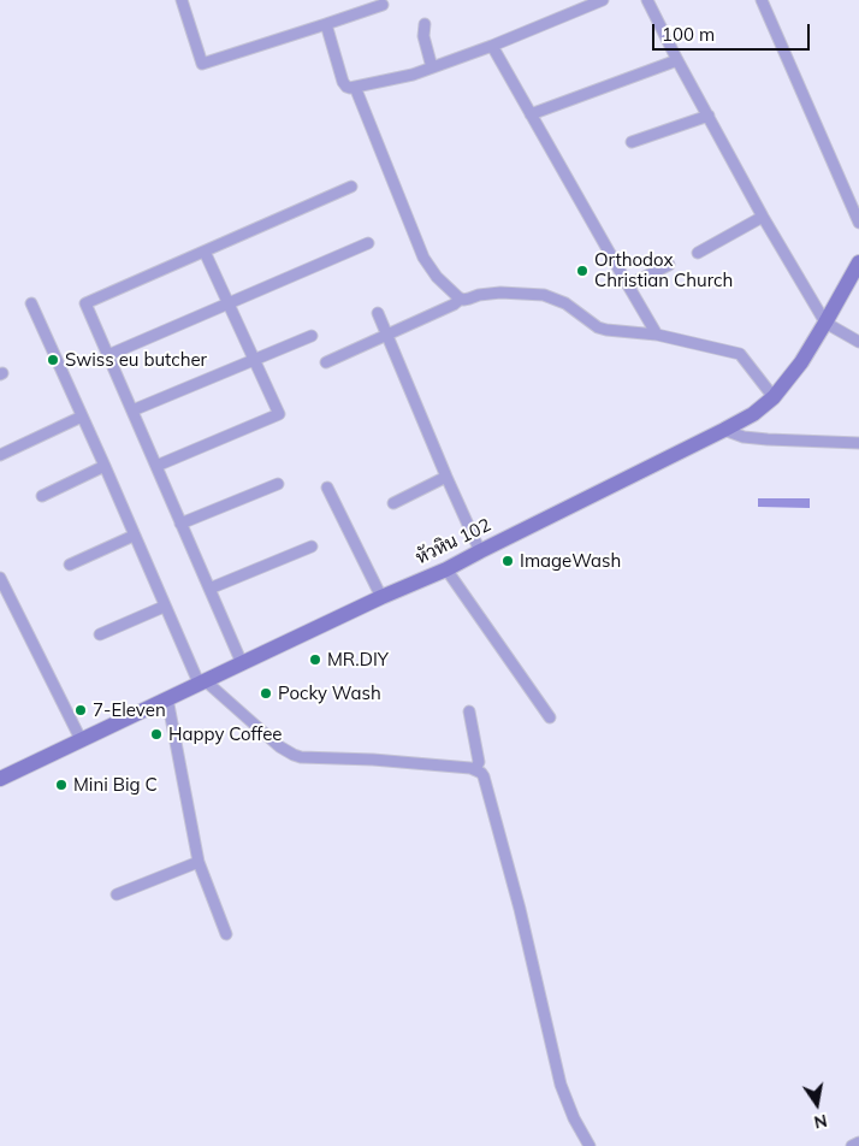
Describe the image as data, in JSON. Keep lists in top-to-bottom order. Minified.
{"streets":{"street":["หัวหิน 102"]},"places":["Orthodox Christian Church","Swiss eu butcher","ImageWash","MR.DIY","Pocky Wash","7-Eleven","Happy Coffee","Mini Big C"],"scale_bar":"100 m","north":"bottom"}
